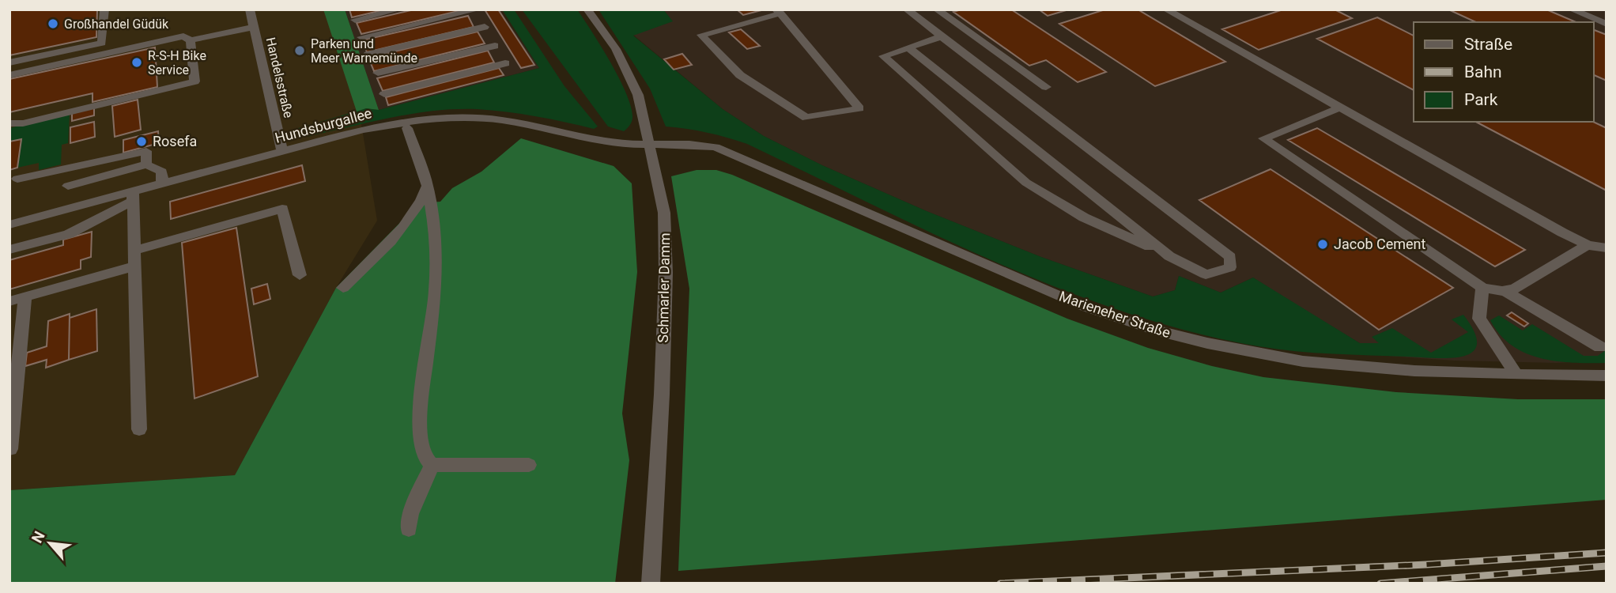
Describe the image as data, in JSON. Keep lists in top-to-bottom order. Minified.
{"streets":{"street":["Handelsstraße","Hundsburgallee","Schmarler Damm","Marieneher Straße"]},"crossings":[["Handelsstraße","Hundsburgallee"],["Hundsburgallee","Schmarler Damm"],["Hundsburgallee","Marieneher Straße"],["Schmarler Damm","Marieneher Straße"]],"places":["Großhandel Güdük","Parken und Meer Warnemünde","R-S-H Bike Service","Rosefa","Jacob Cement"],"legend":["Straße","Bahn","Park"],"north":"top left"}
